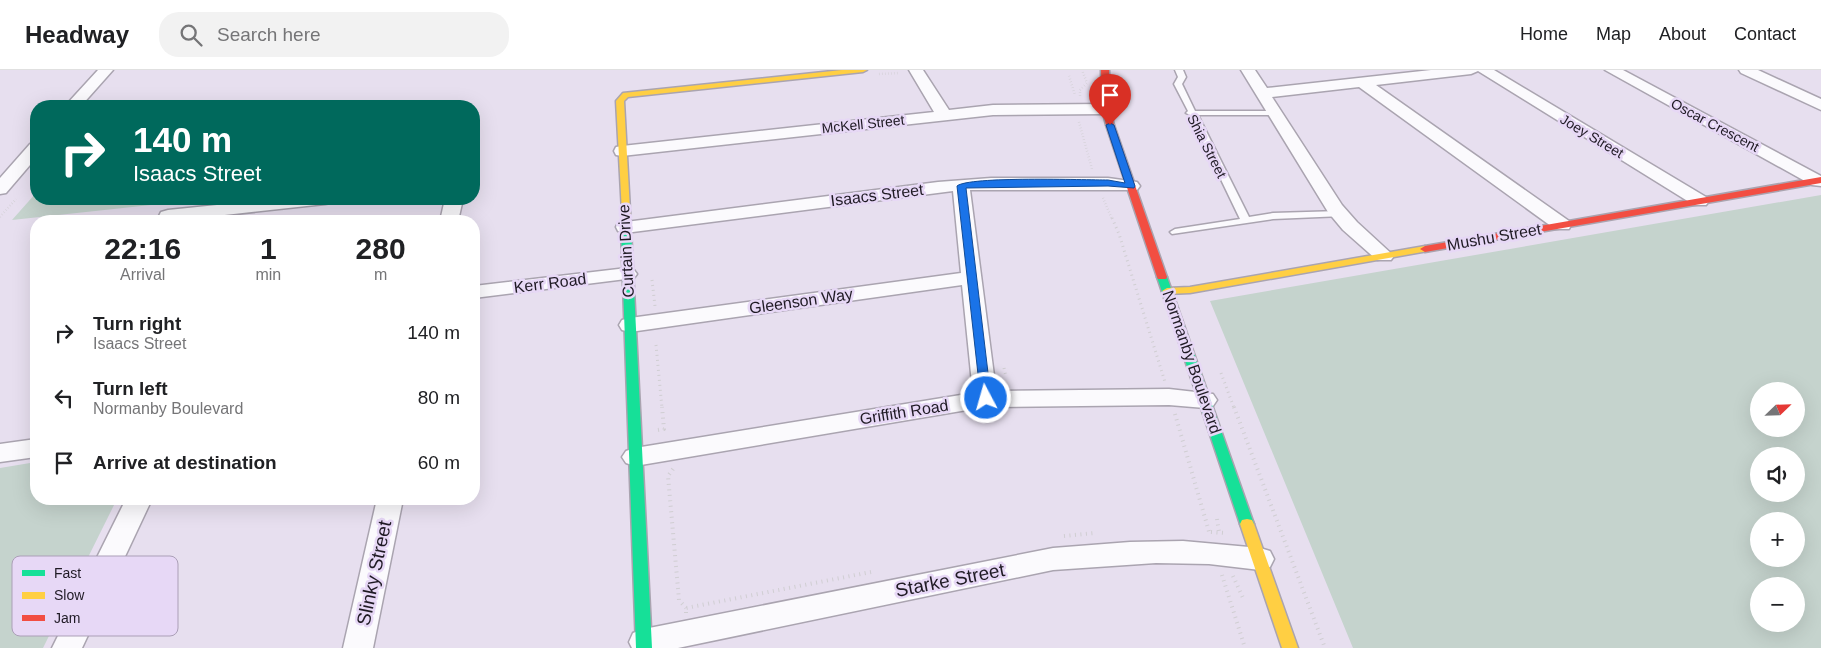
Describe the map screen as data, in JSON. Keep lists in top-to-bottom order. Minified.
{"streets":{"street":["McKell Street","Oscar Crescent","Joey Street","Isaacs Street","Mushu Street","Curtain Drive","Kerr Road","Gleenson Way","Normanby Boulevard","Griffith Road","Slinky Street","Starke Street"],"lane":["Shia Street"]},"crossings":[["McKell Street","Curtain Drive"],["McKell Street","Normanby Boulevard"],["Oscar Crescent","Mushu Street"],["Joey Street","Mushu Street"],["Isaacs Street","Curtain Drive"],["Isaacs Street","Normanby Boulevard"],["Mushu Street","Normanby Boulevard"],["Curtain Drive","Kerr Road"],["Curtain Drive","Gleenson Way"],["Curtain Drive","Griffith Road"],["Curtain Drive","Starke Street"],["Normanby Boulevard","Griffith Road"],["Normanby Boulevard","Starke Street"]],"legend":["Fast","Slow","Jam"],"north":"top right","page":{"header":"Headway","search":"Search here","nav":["Home","Map","About","Contact"],"turn":["140 m","Isaacs Street"],"eta":["22:16","Arrival","1","min","280","m"],"list":[{"name":"Turn right","note":"Isaacs Street","value":"140 m"},{"name":"Turn left","note":"Normanby Boulevard","value":"80 m"},{"name":"Arrive at destination","value":"60 m"}],"map_buttons":["+","−"]}}
